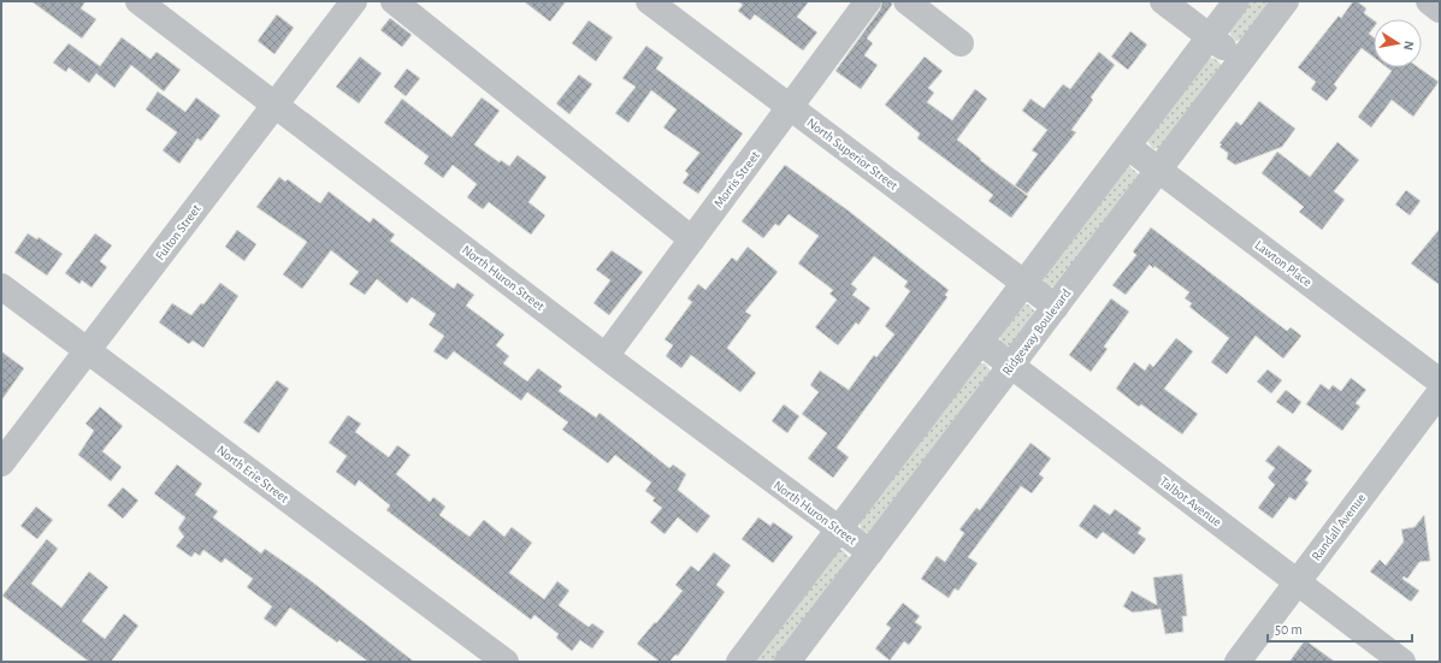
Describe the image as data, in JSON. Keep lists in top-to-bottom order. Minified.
{"streets":{"street":["North Superior Street","Morris Street","Fulton Street","Lawton Place","North Huron Street","Ridgeway Boulevard","North Erie Street","Talbot Avenue","Randall Avenue"]},"crossings":[["North Superior Street","Morris Street"],["North Superior Street","Ridgeway Boulevard"],["Morris Street","North Huron Street"],["Fulton Street","North Huron Street"],["Fulton Street","North Erie Street"],["Lawton Place","Ridgeway Boulevard"],["North Huron Street","Ridgeway Boulevard"],["Ridgeway Boulevard","Talbot Avenue"],["Talbot Avenue","Randall Avenue"]],"scale_bar":"50 m","north":"right"}
